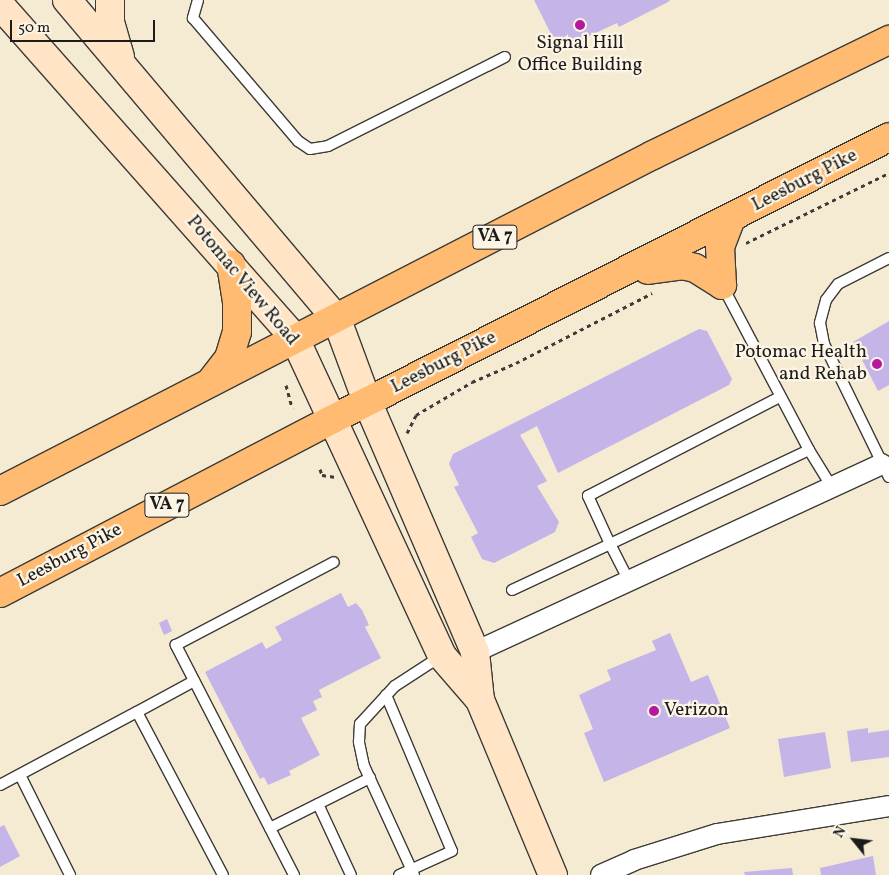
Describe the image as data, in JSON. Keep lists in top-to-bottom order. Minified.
{"streets":{"highway":["Leesburg Pike","VA 7"],"main road":["Potomac View Road"]},"crossings":[["Leesburg Pike","Potomac View Road"],["VA 7","Potomac View Road"]],"places":["Signal Hill Office Building","Potomac Health and Rehab","Verizon"],"scale_bar":"50 m","north":"top left"}
